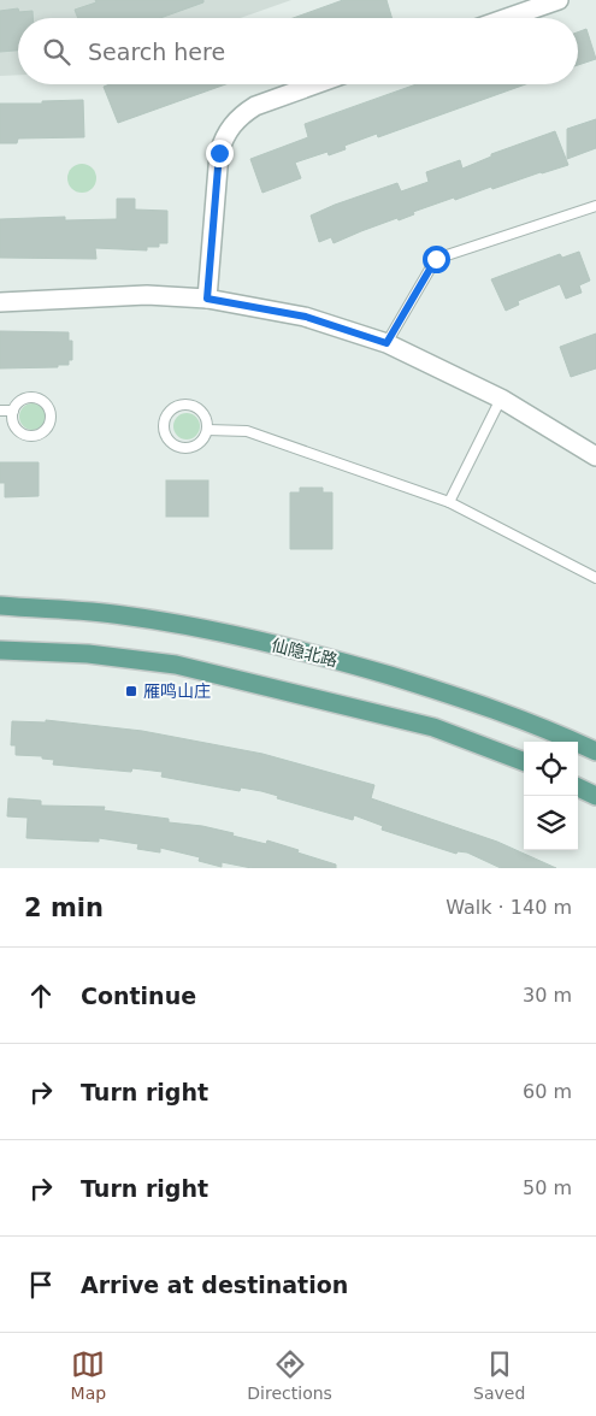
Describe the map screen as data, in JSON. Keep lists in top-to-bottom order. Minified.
{"streets":{"main road":["仙隐北路"]},"places":{"transit":["雁鸣山庄"]},"page":{"search":"Search here","heading":["2 min","Walk · 140 m"],"list":[["Continue","30 m"],["Turn right","60 m"],["Turn right","50 m"],"Arrive at destination"],"nav":["Map","Directions","Saved"]}}
